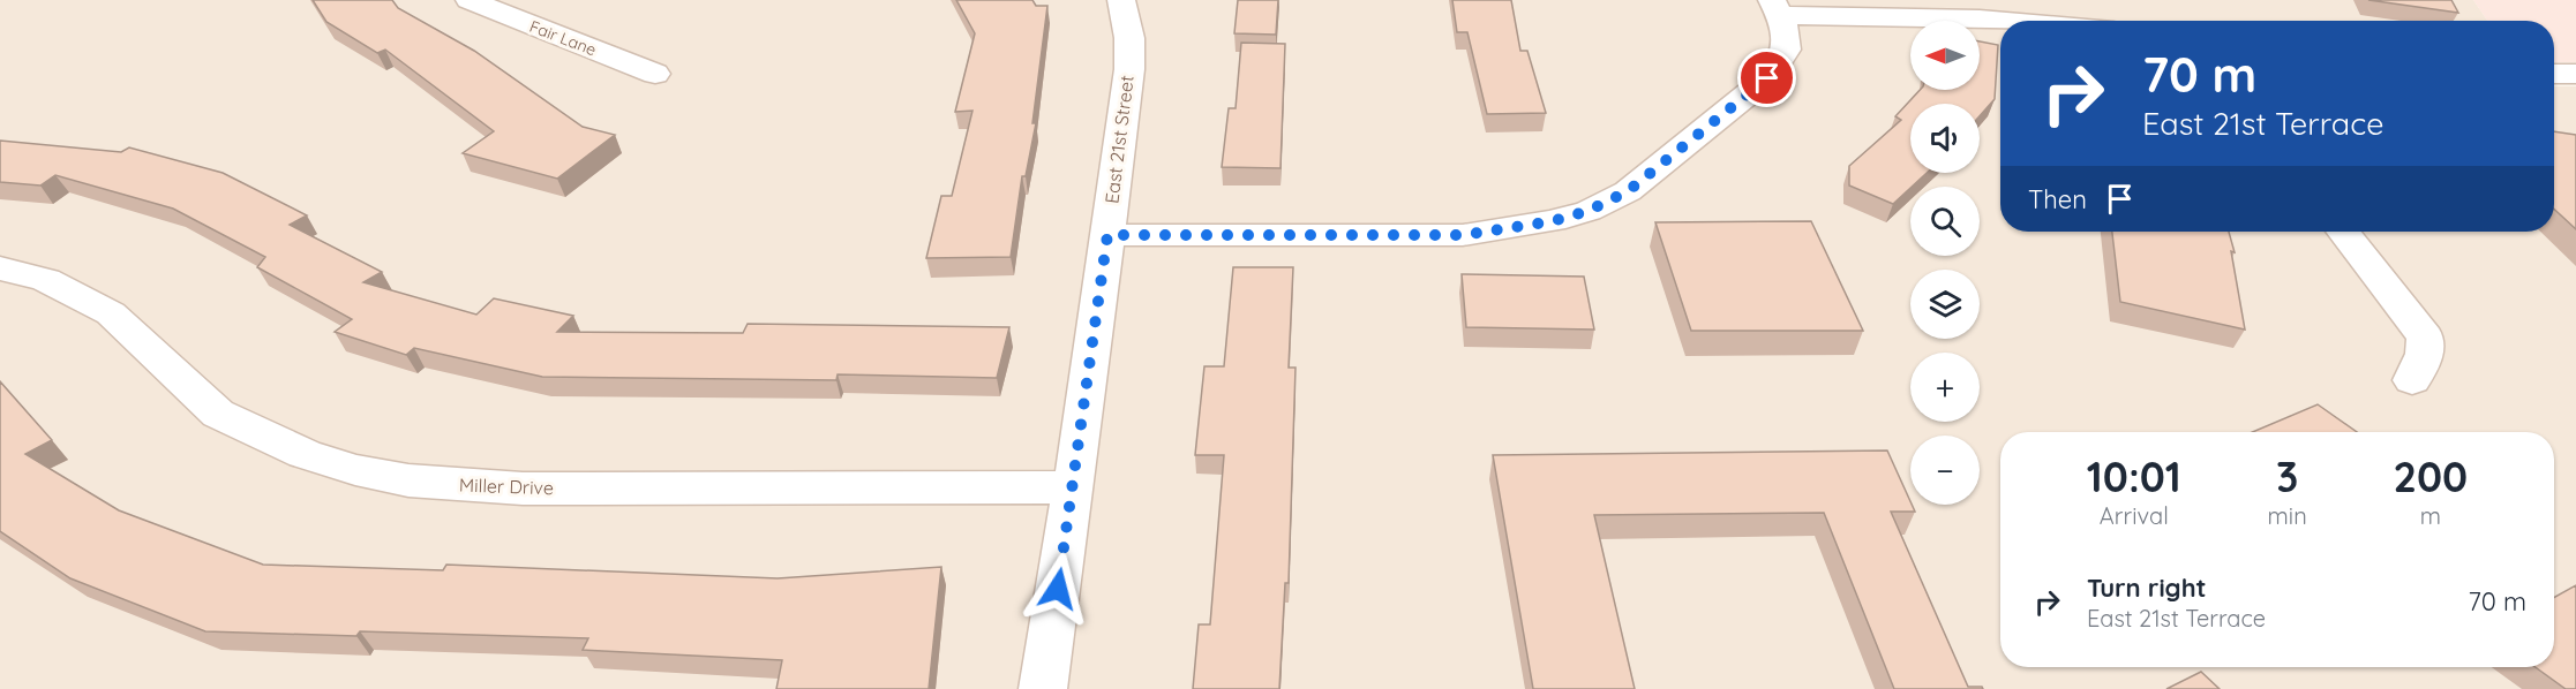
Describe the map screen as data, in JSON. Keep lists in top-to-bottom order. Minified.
{"streets":{"street":["Fair Lane","East 21st Street","Miller Drive"]},"crossings":[["East 21st Street","Miller Drive"]],"north":"left","page":{"map_buttons":["+","−"],"turn":["70 m","East 21st Terrace"],"then":"Then","eta":["10:01","Arrival","3","min","200","m"],"list":[{"name":"Turn right","note":"East 21st Terrace","value":"70 m"}]}}
